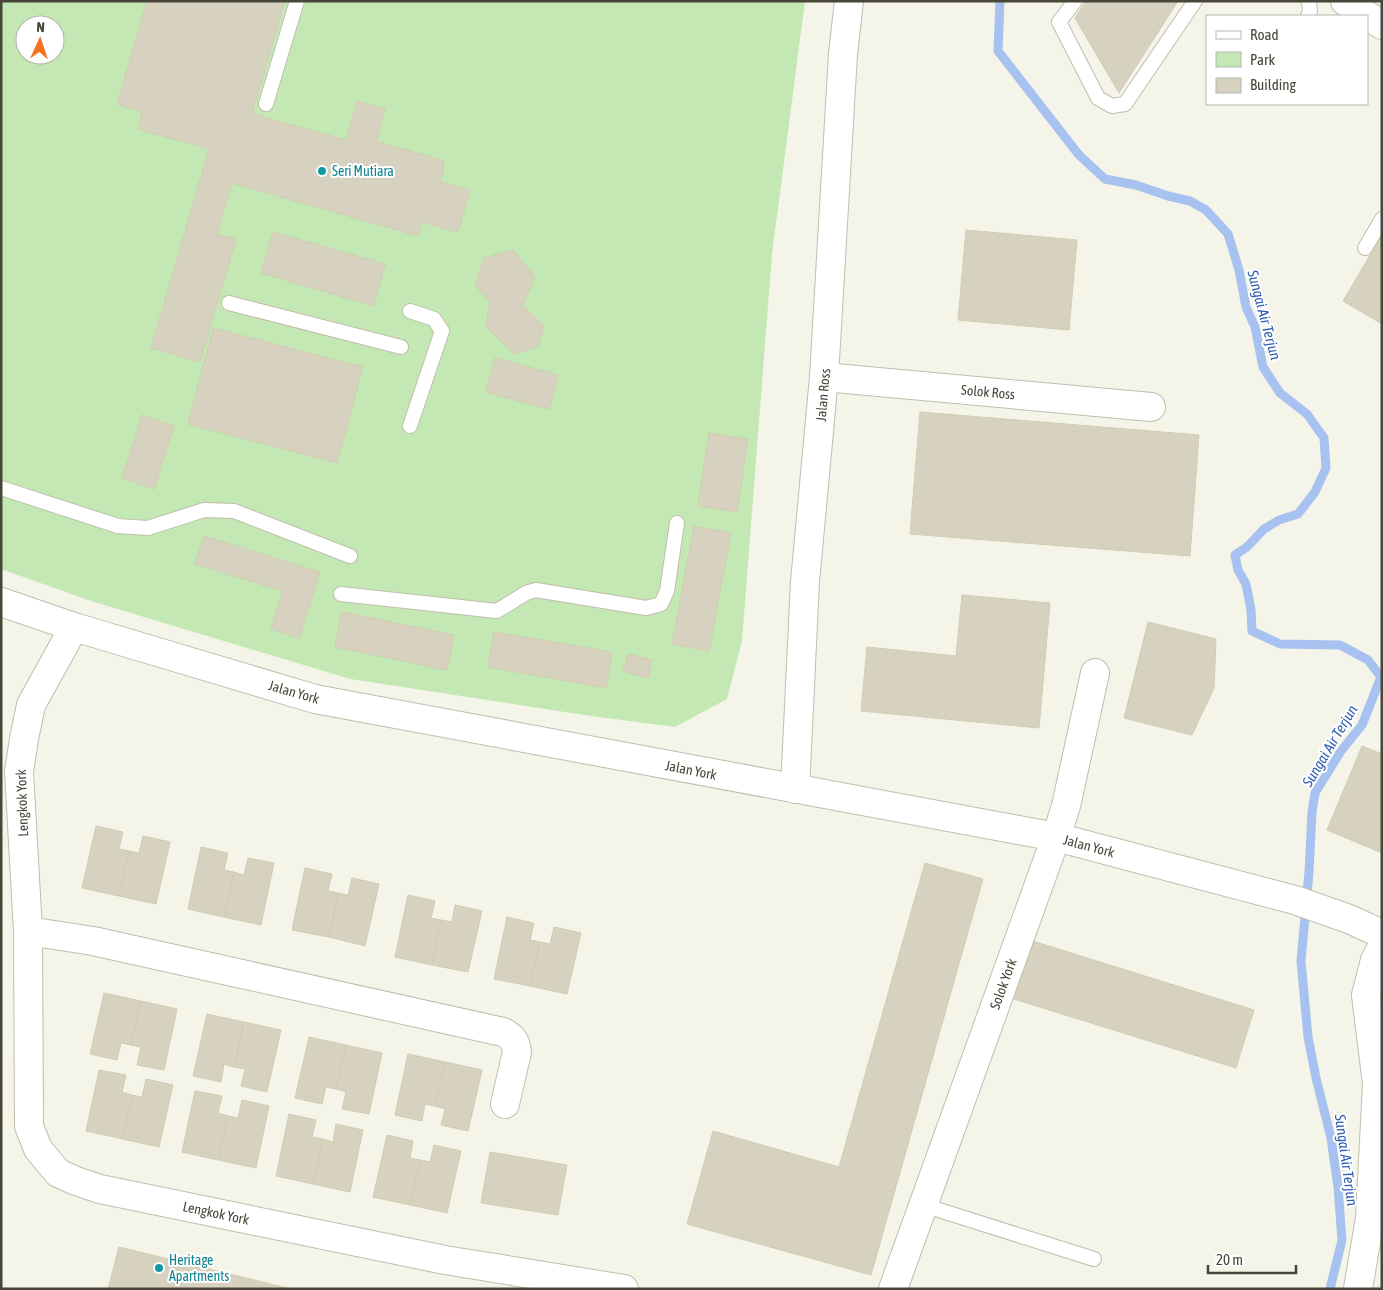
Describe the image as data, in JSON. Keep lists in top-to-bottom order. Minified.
{"streets":{"street":["Solok Ross","Jalan Ross","Jalan York","Lengkok York","Solok York"]},"crossings":[["Solok Ross","Jalan Ross"],["Jalan Ross","Jalan York"],["Jalan York","Lengkok York"],["Jalan York","Solok York"]],"water":["Sungai Air Terjun"],"places":["Seri Mutiara","Heritage Apartments"],"legend":["Road","Park","Building"],"scale_bar":"20 m","north":"top"}
